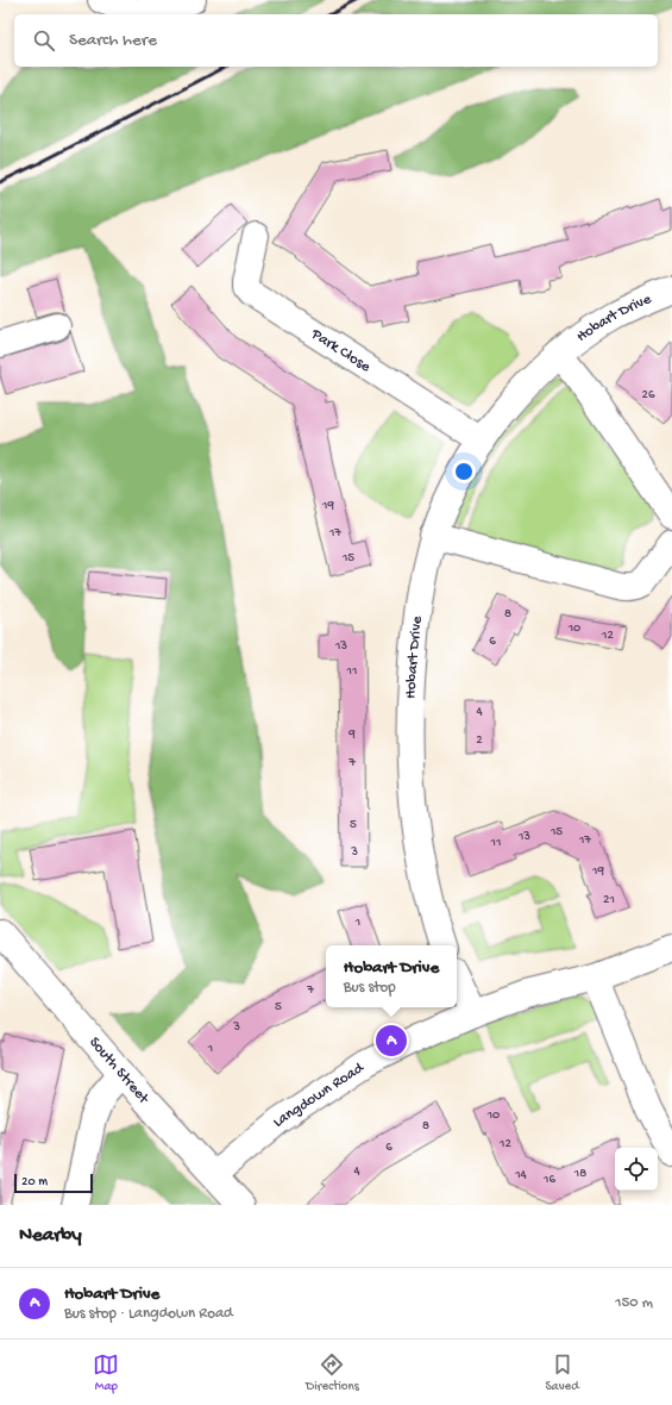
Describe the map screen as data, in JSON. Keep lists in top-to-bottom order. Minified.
{"streets":{"street":["Hobart Drive","Park Close","South Street","Langdown Road"]},"crossings":[["Hobart Drive","Park Close"],["South Street","Langdown Road"]],"house_numbers":["26","19","17","15","8","10","12","6","13","11","4","9","2","7","5","15","13","17","11","3","19","21","1","7","5","3","1","10","8","12","6","4","18","14","16"],"scale_bar":"20 m","page":{"search":"Search here","popup":["Hobart Drive","Bus stop"],"pins":"A","scale":"20 m","heading":"Nearby","list":[{"mark":"A","name":"Hobart Drive","note":"Bus stop · Langdown Road","value":"150 m"}],"nav":["Map","Directions","Saved"]}}
